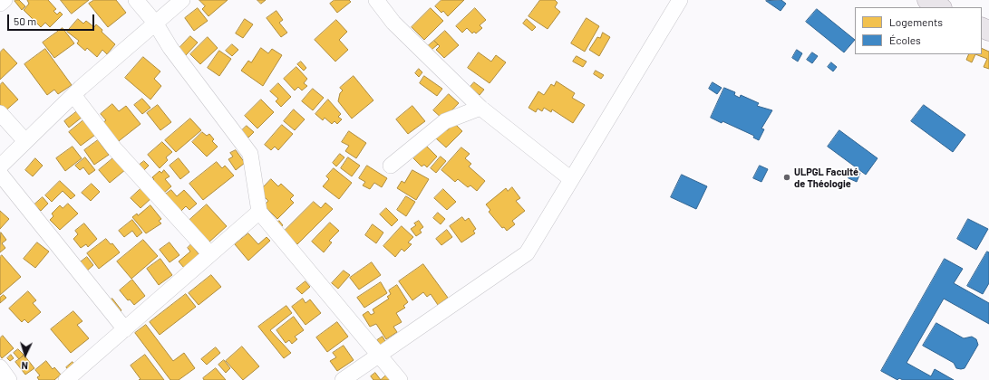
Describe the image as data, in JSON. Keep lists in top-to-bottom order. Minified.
{"places":["ULPGL Faculté de Théologie"],"legend":["Logements","Écoles"],"scale_bar":"50 m","north":"bottom"}
